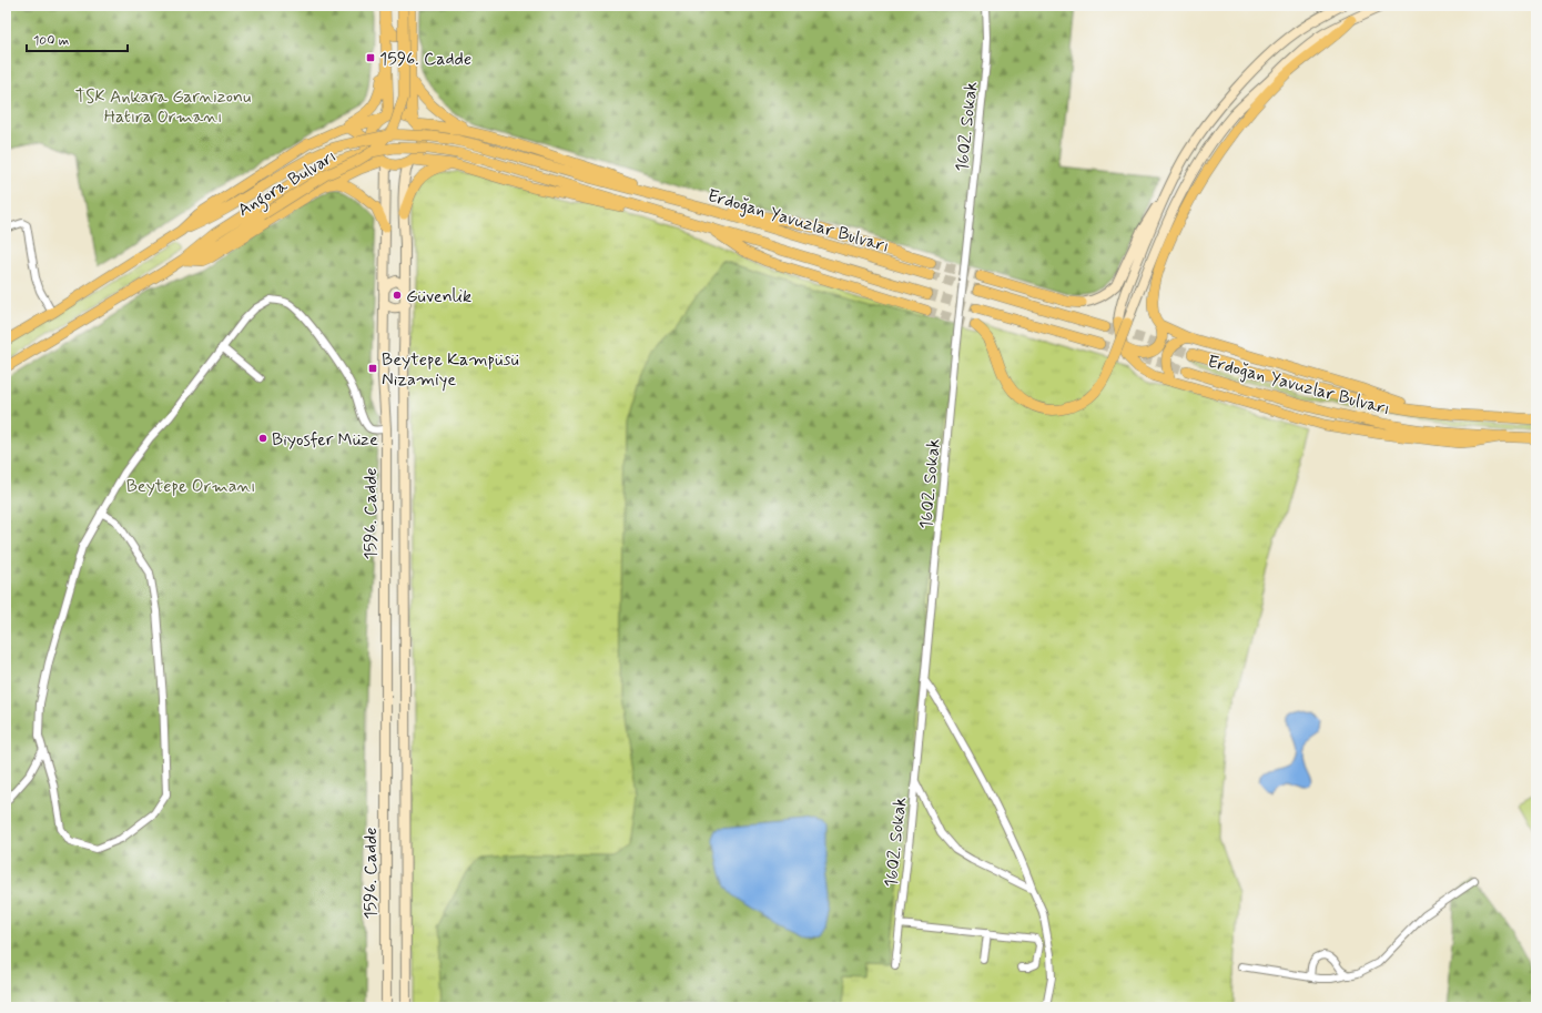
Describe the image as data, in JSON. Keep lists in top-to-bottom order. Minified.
{"streets":{"main road":["Angora Bulvarı","Erdoğan Yavuzlar Bulvarı","1596. Cadde"],"street":["1602. Sokak"]},"crossings":[["Angora Bulvarı","Erdoğan Yavuzlar Bulvarı"],["Angora Bulvarı","1596. Cadde"],["Erdoğan Yavuzlar Bulvarı","1596. Cadde"]],"parks":["TSK Ankara Garnizonu Hatıra Ormanı","Beytepe Ormanı"],"places":{"transit":["1596. Cadde","Beytepe Kampüsü Nizamiye"],"other":["Güvenlik","Biyosfer Müze"]},"scale_bar":"100 m"}
